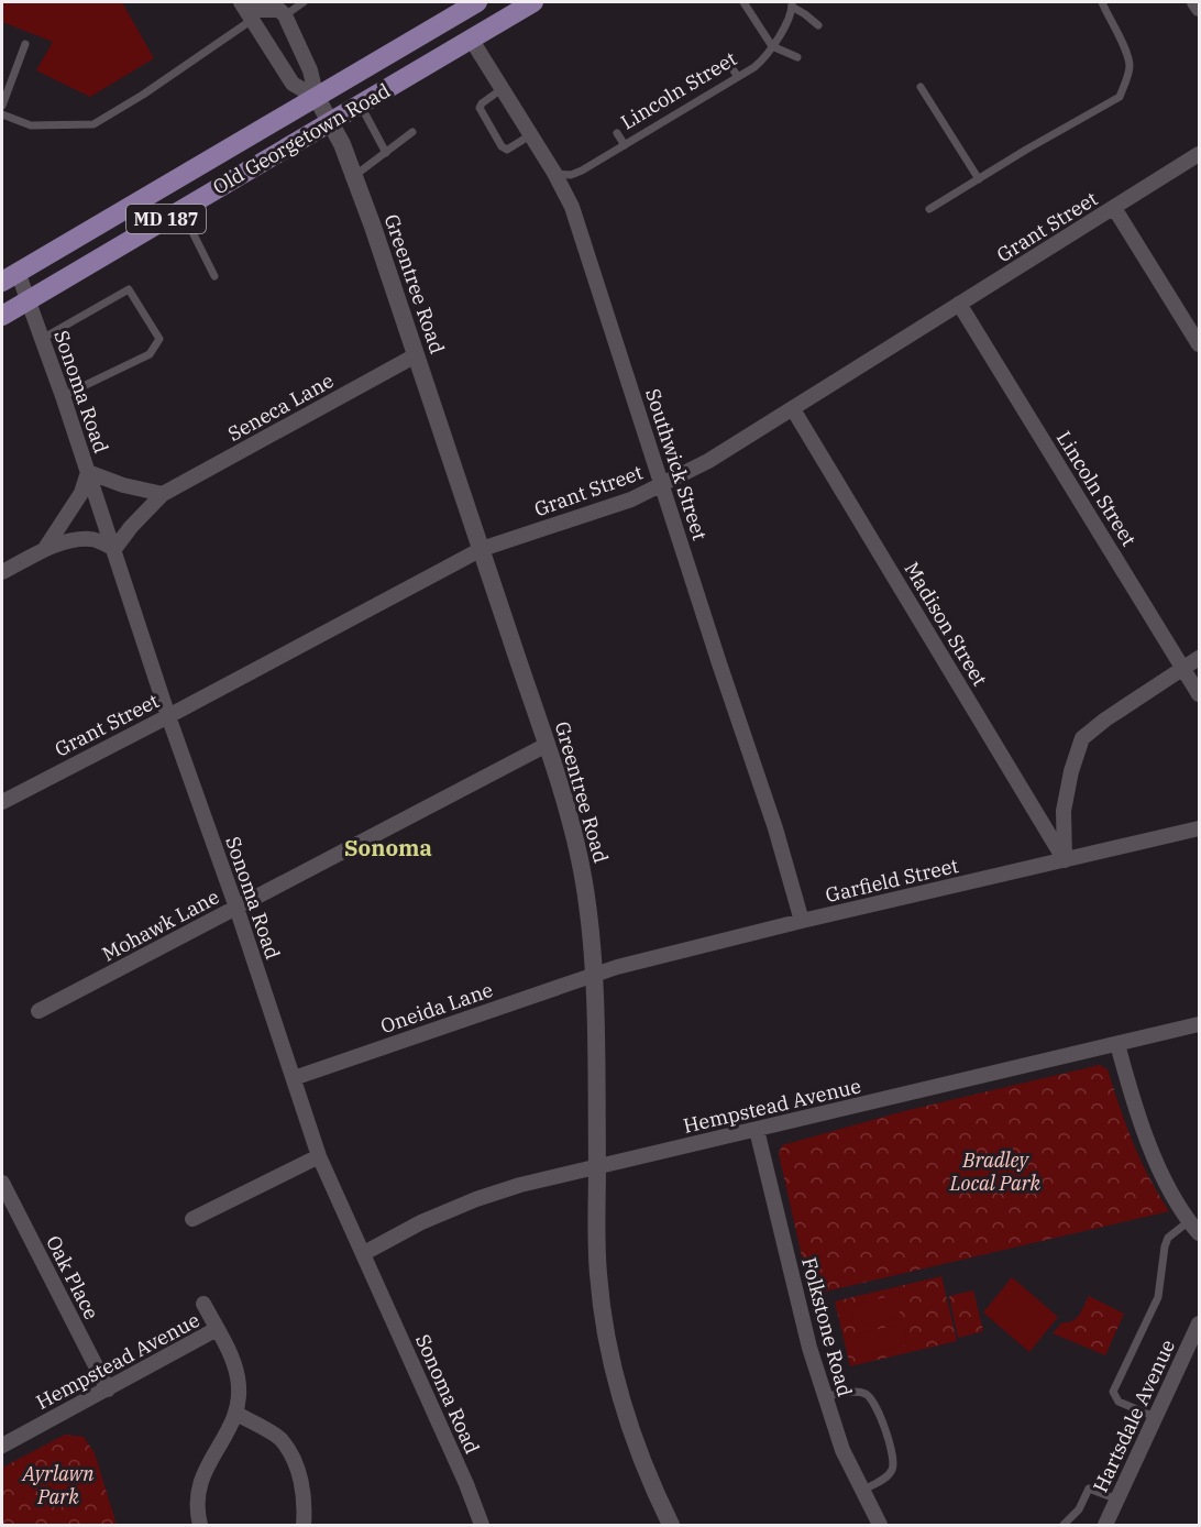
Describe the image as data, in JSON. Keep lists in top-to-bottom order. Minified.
{"streets":{"main road":["Old Georgetown Road","MD 187"],"street":["Lincoln Street","Grant Street","Greentree Road","Sonoma Road","Seneca Lane","Southwick Street","Madison Street","Garfield Street","Mohawk Lane","Oneida Lane","Hempstead Avenue","Oak Place","Folkstone Road","Hartsdale Avenue"]},"crossings":[["Lincoln Street","Grant Street"],["Lincoln Street","Southwick Street"],["Old Georgetown Road","Greentree Road"],["Old Georgetown Road","Sonoma Road"],["Old Georgetown Road","Southwick Street"],["Grant Street","Greentree Road"],["Grant Street","Sonoma Road"],["Grant Street","Southwick Street"],["Grant Street","Madison Street"],["Greentree Road","Seneca Lane"],["Greentree Road","Garfield Street"],["Greentree Road","Mohawk Lane"],["Greentree Road","Oneida Lane"],["Greentree Road","Hempstead Avenue"],["Sonoma Road","Seneca Lane"],["Sonoma Road","Mohawk Lane"],["Sonoma Road","Oneida Lane"],["Sonoma Road","Hempstead Avenue"],["Southwick Street","Garfield Street"],["Madison Street","Garfield Street"],["Garfield Street","Oneida Lane"],["Hempstead Avenue","Oak Place"],["Hempstead Avenue","Folkstone Road"]],"districts":["Sonoma"],"parks":["Bradley Local Park","Ayrlawn Park"]}
